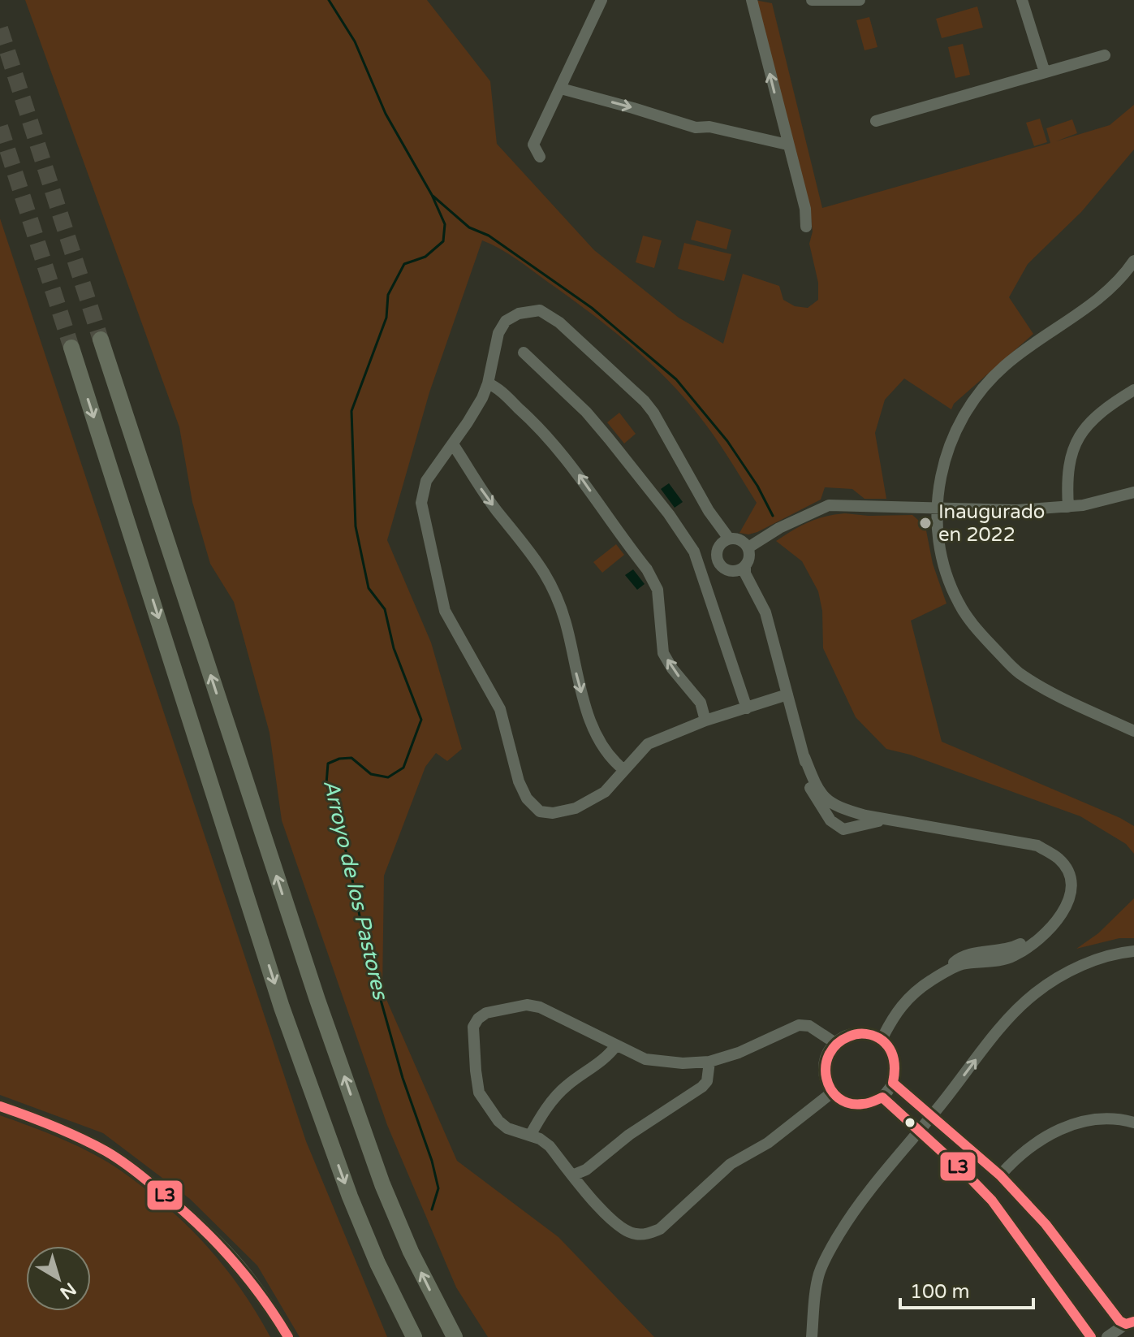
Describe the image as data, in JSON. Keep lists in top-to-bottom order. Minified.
{"water":["Arroyo de los Pastores"],"places":["Inaugurado en 2022"],"lines":["transit line L3"],"scale_bar":"100 m","north":"bottom right"}
